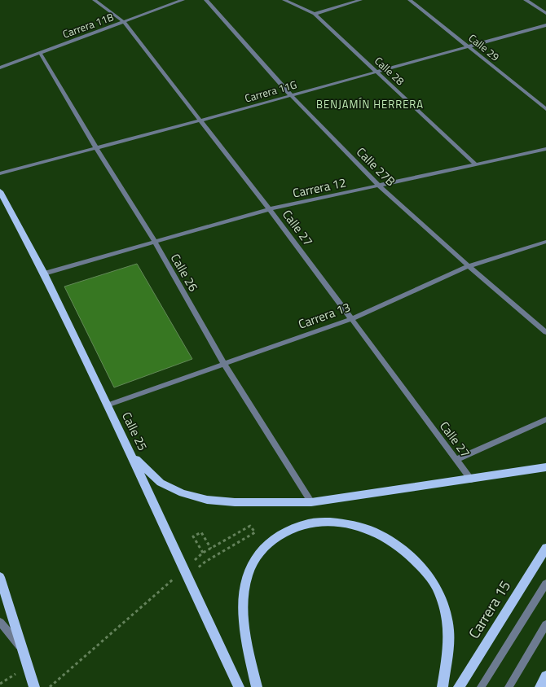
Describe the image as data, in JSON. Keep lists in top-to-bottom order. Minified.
{"streets":{"main road":["Calle 25","Carrera 15"],"street":["Carrera 11B","Calle 29","Calle 28","Carrera 11G","Calle 27B","Carrera 12","Calle 27","Calle 26","Carrera 13"]},"crossings":[["Carrera 11B","Calle 27"],["Carrera 11B","Calle 26"],["Calle 29","Carrera 11G"],["Calle 28","Carrera 11G"],["Calle 28","Carrera 12"],["Carrera 11G","Calle 27B"],["Carrera 11G","Calle 27"],["Carrera 11G","Calle 26"],["Calle 27B","Carrera 12"],["Calle 27B","Carrera 13"],["Carrera 12","Calle 27"],["Carrera 12","Calle 26"],["Carrera 12","Calle 25"],["Calle 27","Carrera 13"],["Calle 26","Carrera 13"],["Carrera 13","Calle 25"]],"districts":["BENJAMÍN HERRERA"]}
